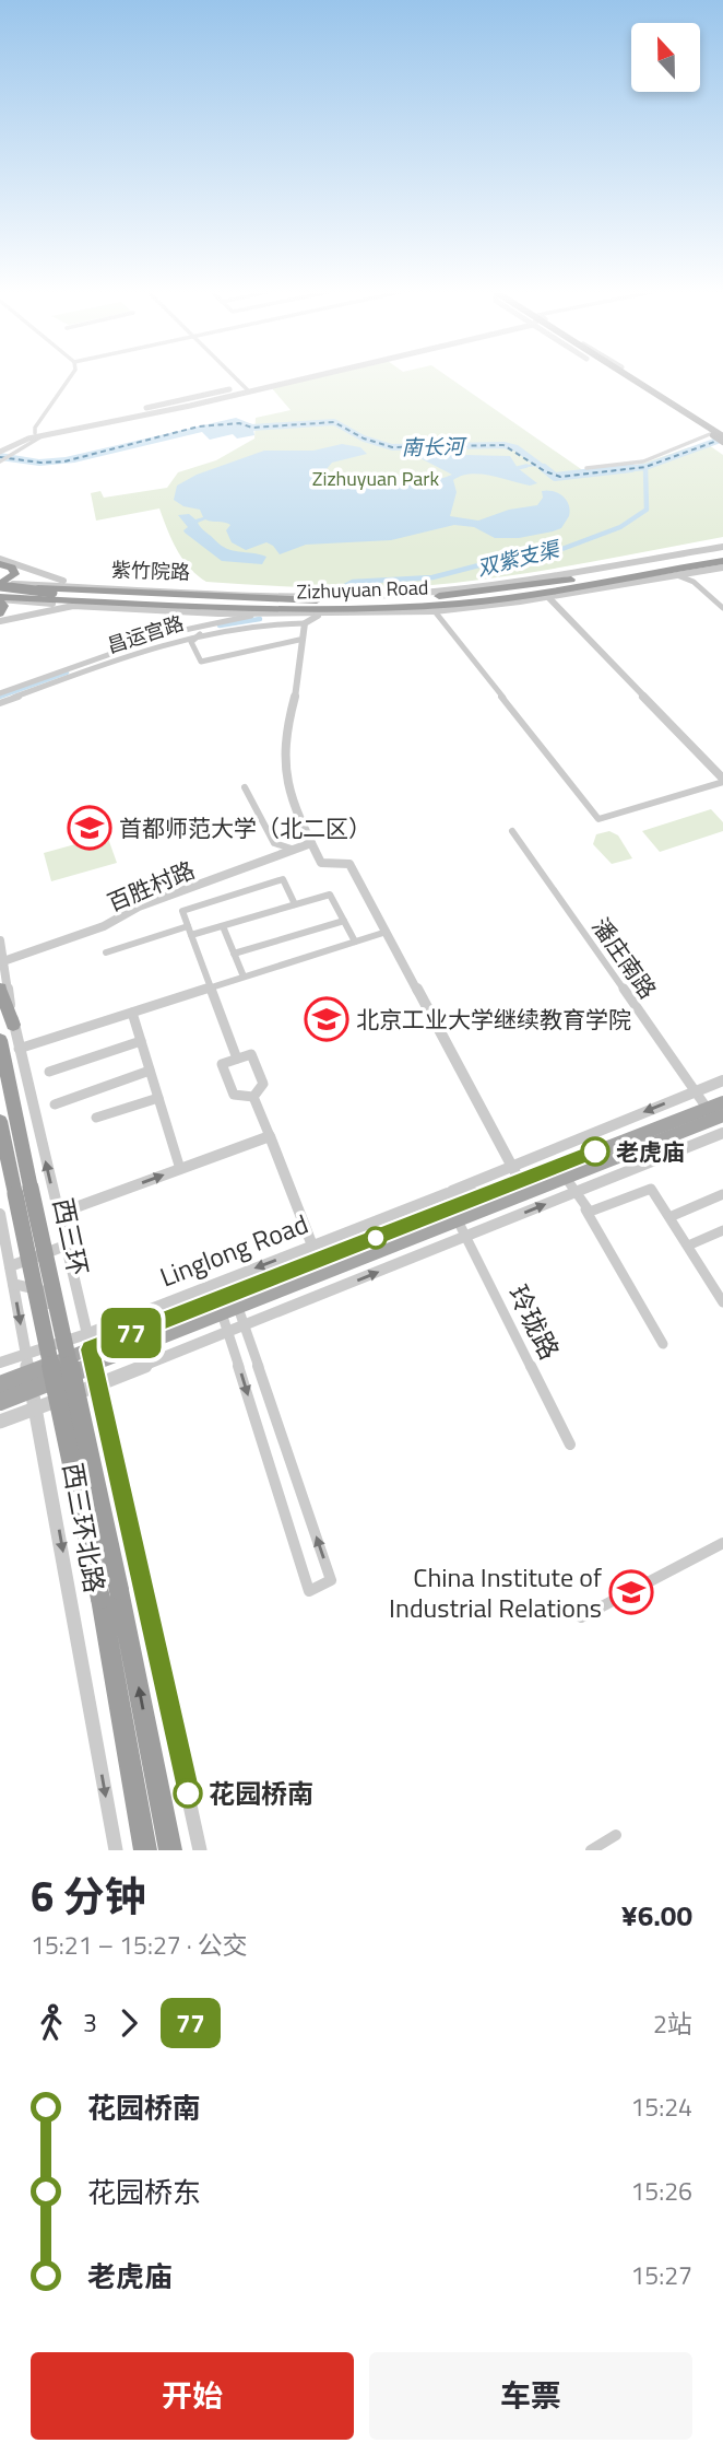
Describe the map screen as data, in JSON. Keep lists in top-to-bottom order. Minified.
{"streets":{"highway":["Zizhuyuan Road","西三环"],"street":["紫竹院路","昌运宫路","百胜村路","潘庄南路","Linglong Road","玲珑路","西三环北路"]},"crossings":[["紫竹院路","Zizhuyuan Road"],["百胜村路","西三环北路"],["Linglong Road","西三环北路"]],"water":["南长河","双紫支渠"],"parks":["Zizhuyuan Park"],"places":{"school or university":["首都师范大学（北二区）","北京工业大学继续教育学院","China Institute of Industrial Relations"],"other":["老虎庙","花园桥南"]},"lines":["bus line 77"],"north":"top","page":{"on_map":"77","heading":["6 分钟","15:21 – 15:27 · 公交","¥6.00"],"legs":["3","77","2站"],"list":[{"name":"花园桥南","value":"15:24"},{"name":"花园桥东","value":"15:26"},{"name":"老虎庙","value":"15:27"}],"buttons":["开始","车票"]}}
